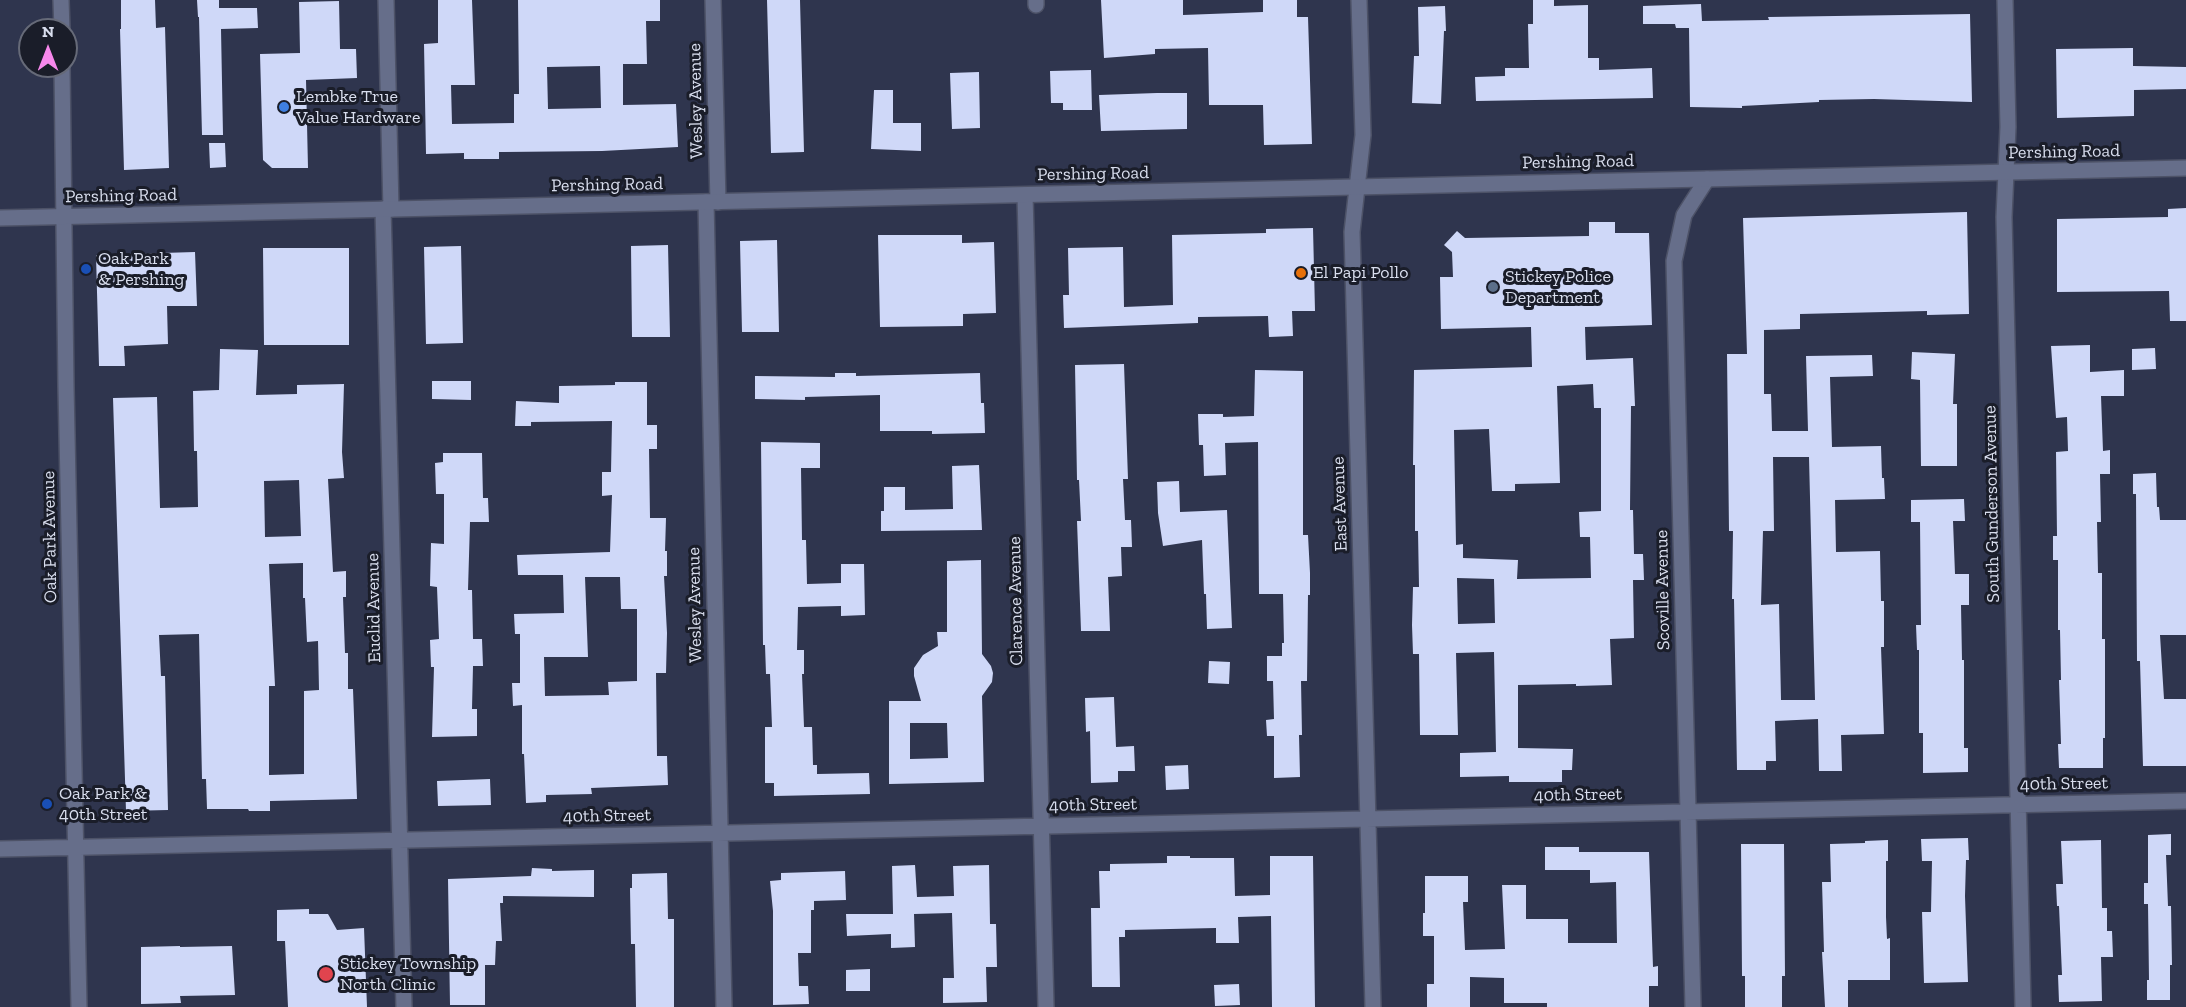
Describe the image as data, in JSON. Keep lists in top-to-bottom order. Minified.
{"streets":{"street":["Wesley Avenue","Pershing Road","East Avenue","South Gunderson Avenue","Oak Park Avenue","Scoville Avenue","Clarence Avenue","Euclid Avenue","40th Street"]},"crossings":[["Wesley Avenue","Pershing Road"],["Wesley Avenue","40th Street"],["Pershing Road","East Avenue"],["Pershing Road","South Gunderson Avenue"],["Pershing Road","Oak Park Avenue"],["Pershing Road","Scoville Avenue"],["Pershing Road","Clarence Avenue"],["Pershing Road","Euclid Avenue"],["East Avenue","40th Street"],["South Gunderson Avenue","40th Street"],["Oak Park Avenue","40th Street"],["Scoville Avenue","40th Street"],["Clarence Avenue","40th Street"],["Euclid Avenue","40th Street"]],"places":["Lembke True Value Hardware","Oak Park & Pershing","El Papi Pollo","Stickey Police Department","Oak Park & 40th Street","Stickey Township North Clinic"],"north":"top"}
